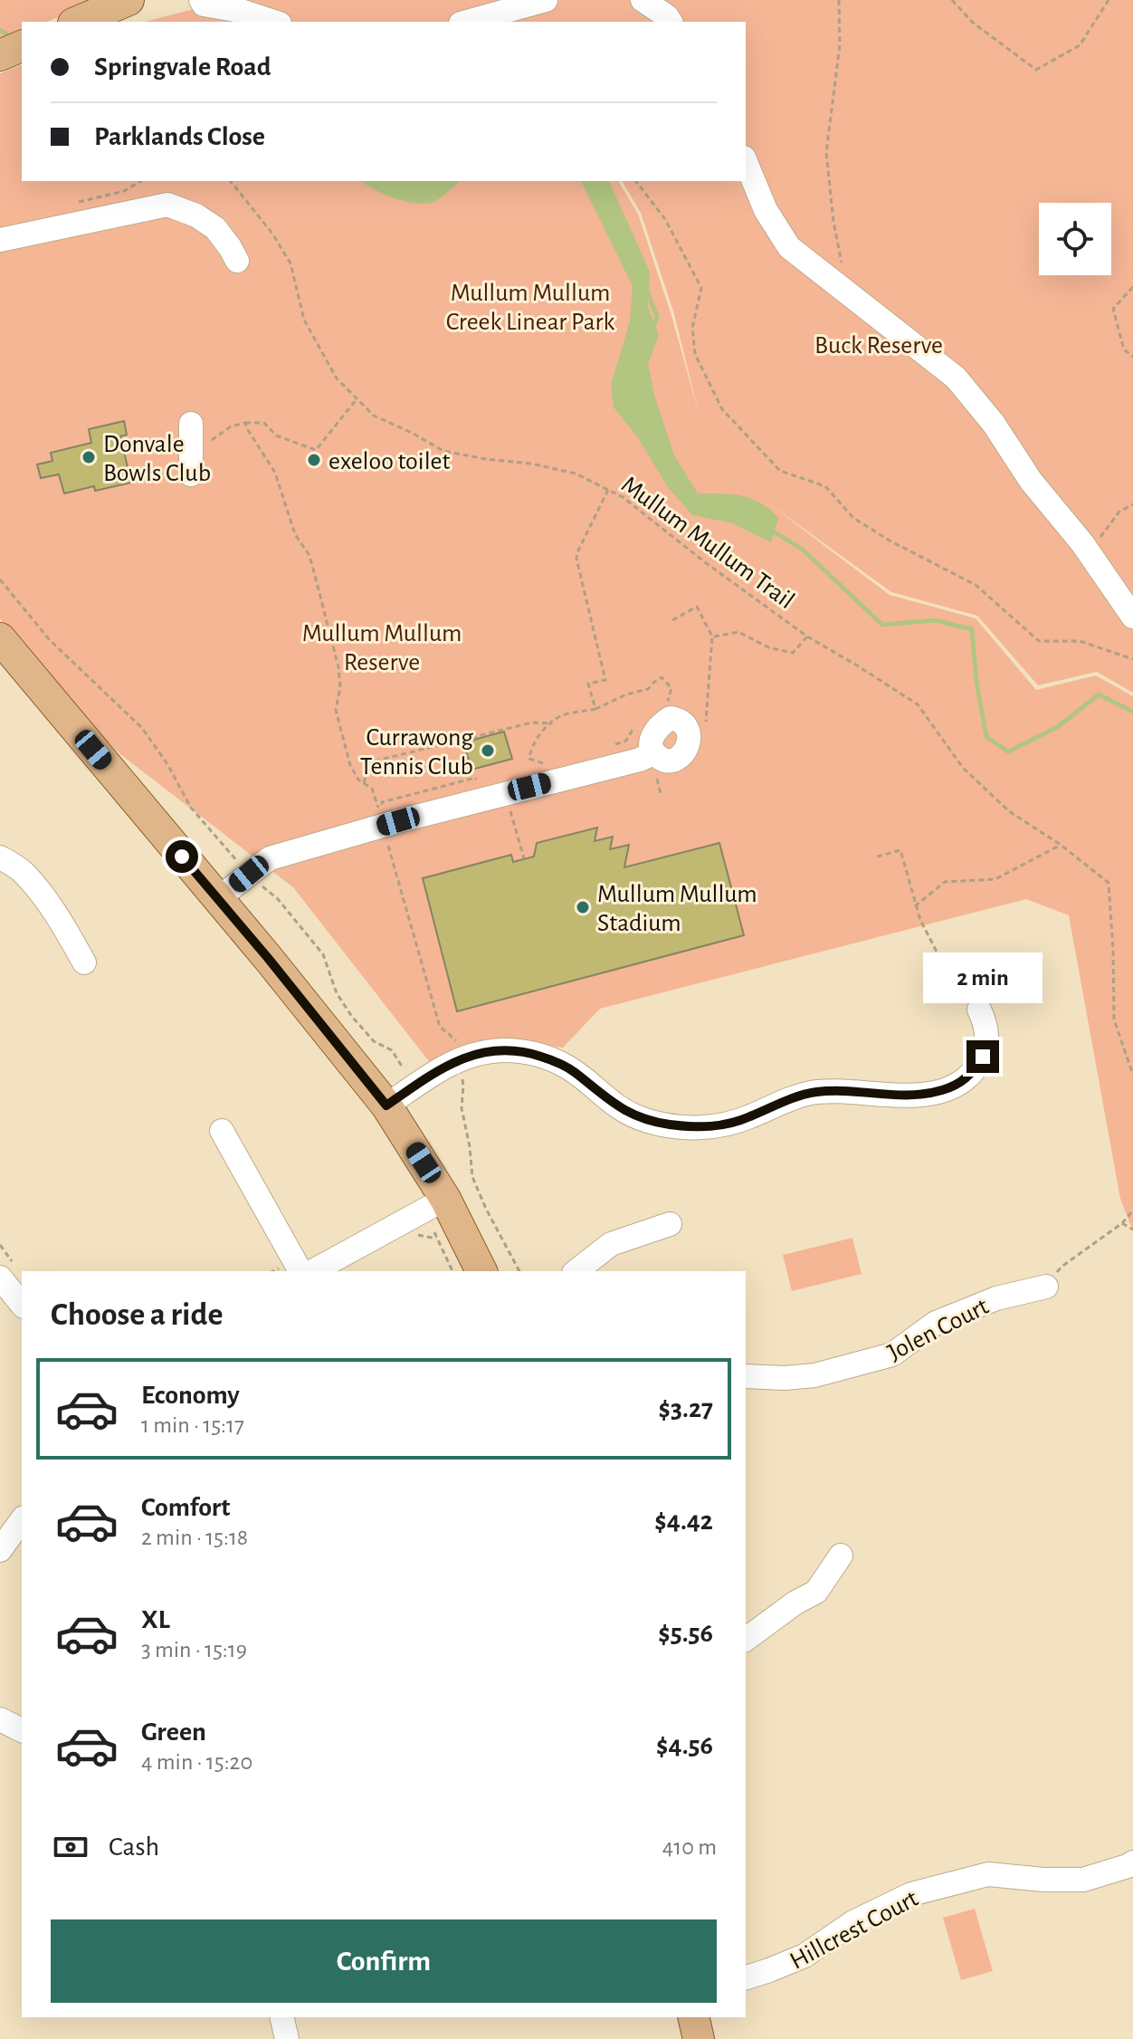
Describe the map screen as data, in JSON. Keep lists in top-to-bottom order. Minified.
{"streets":{"street":["Jolen Court","Hillcrest Court"],"path":["Mullum Mullum Trail"]},"parks":["Mullum Mullum Creek Linear Park","Buck Reserve","Mullum Mullum Reserve"],"places":["Donvale Bowls Club","exeloo toilet","Currawong Tennis Club","Mullum Mullum Stadium"],"page":{"banner":["Springvale Road","Parklands Close"],"bubble":"2 min","heading":"Choose a ride","list":[{"name":"Economy","note":"1 min · 15:17","value":"$3.27"},{"name":"Comfort","note":"2 min · 15:18","value":"$4.42"},{"name":"XL","note":"3 min · 15:19","value":"$5.56"},{"name":"Green","note":"4 min · 15:20","value":"$4.56"}],"pay":["Cash","410 m"],"buttons":"Confirm"}}
